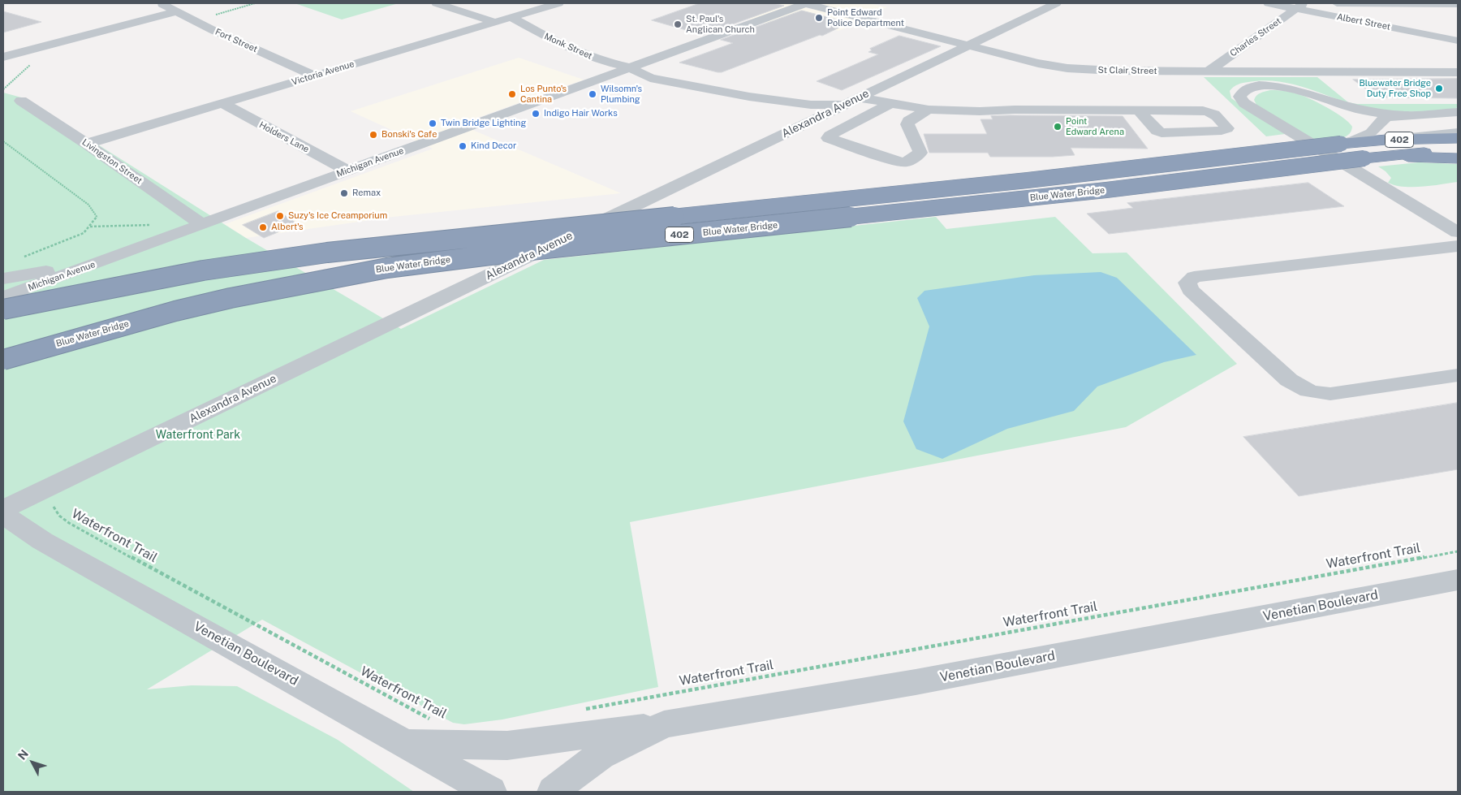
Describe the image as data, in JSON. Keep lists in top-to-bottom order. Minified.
{"streets":{"highway":["402","Blue Water Bridge"],"street":["Albert Street","Charles Street","Fort Street","Monk Street","St Clair Street","Victoria Avenue","Alexandra Avenue","Holders Lane","Livingston Street","Michigan Avenue","Venetian Boulevard"],"path":["Waterfront Trail"]},"crossings":[["Albert Street","Charles Street"],["Charles Street","St Clair Street"],["Fort Street","Victoria Avenue"],["Monk Street","Victoria Avenue"],["Monk Street","Alexandra Avenue"],["Monk Street","Michigan Avenue"],["St Clair Street","Alexandra Avenue"],["St Clair Street","Michigan Avenue"],["Victoria Avenue","Holders Lane"],["Victoria Avenue","Livingston Street"],["Holders Lane","Michigan Avenue"],["402","Blue Water Bridge"],["Livingston Street","Michigan Avenue"]],"parks":["Waterfront Park"],"places":["Point Edward Police Department","St. Paul's Anglican Church","Bluewater Bridge Duty Free Shop","Los Punto's Cantina","Wilsomn's Plumbing","Indigo Hair Works","Twin Bridge Lighting","Point Edward Arena","Bonski's Cafe","Kind Decor","Remax","Suzy's Ice Creamporium","Albert's"],"north":"top left"}
